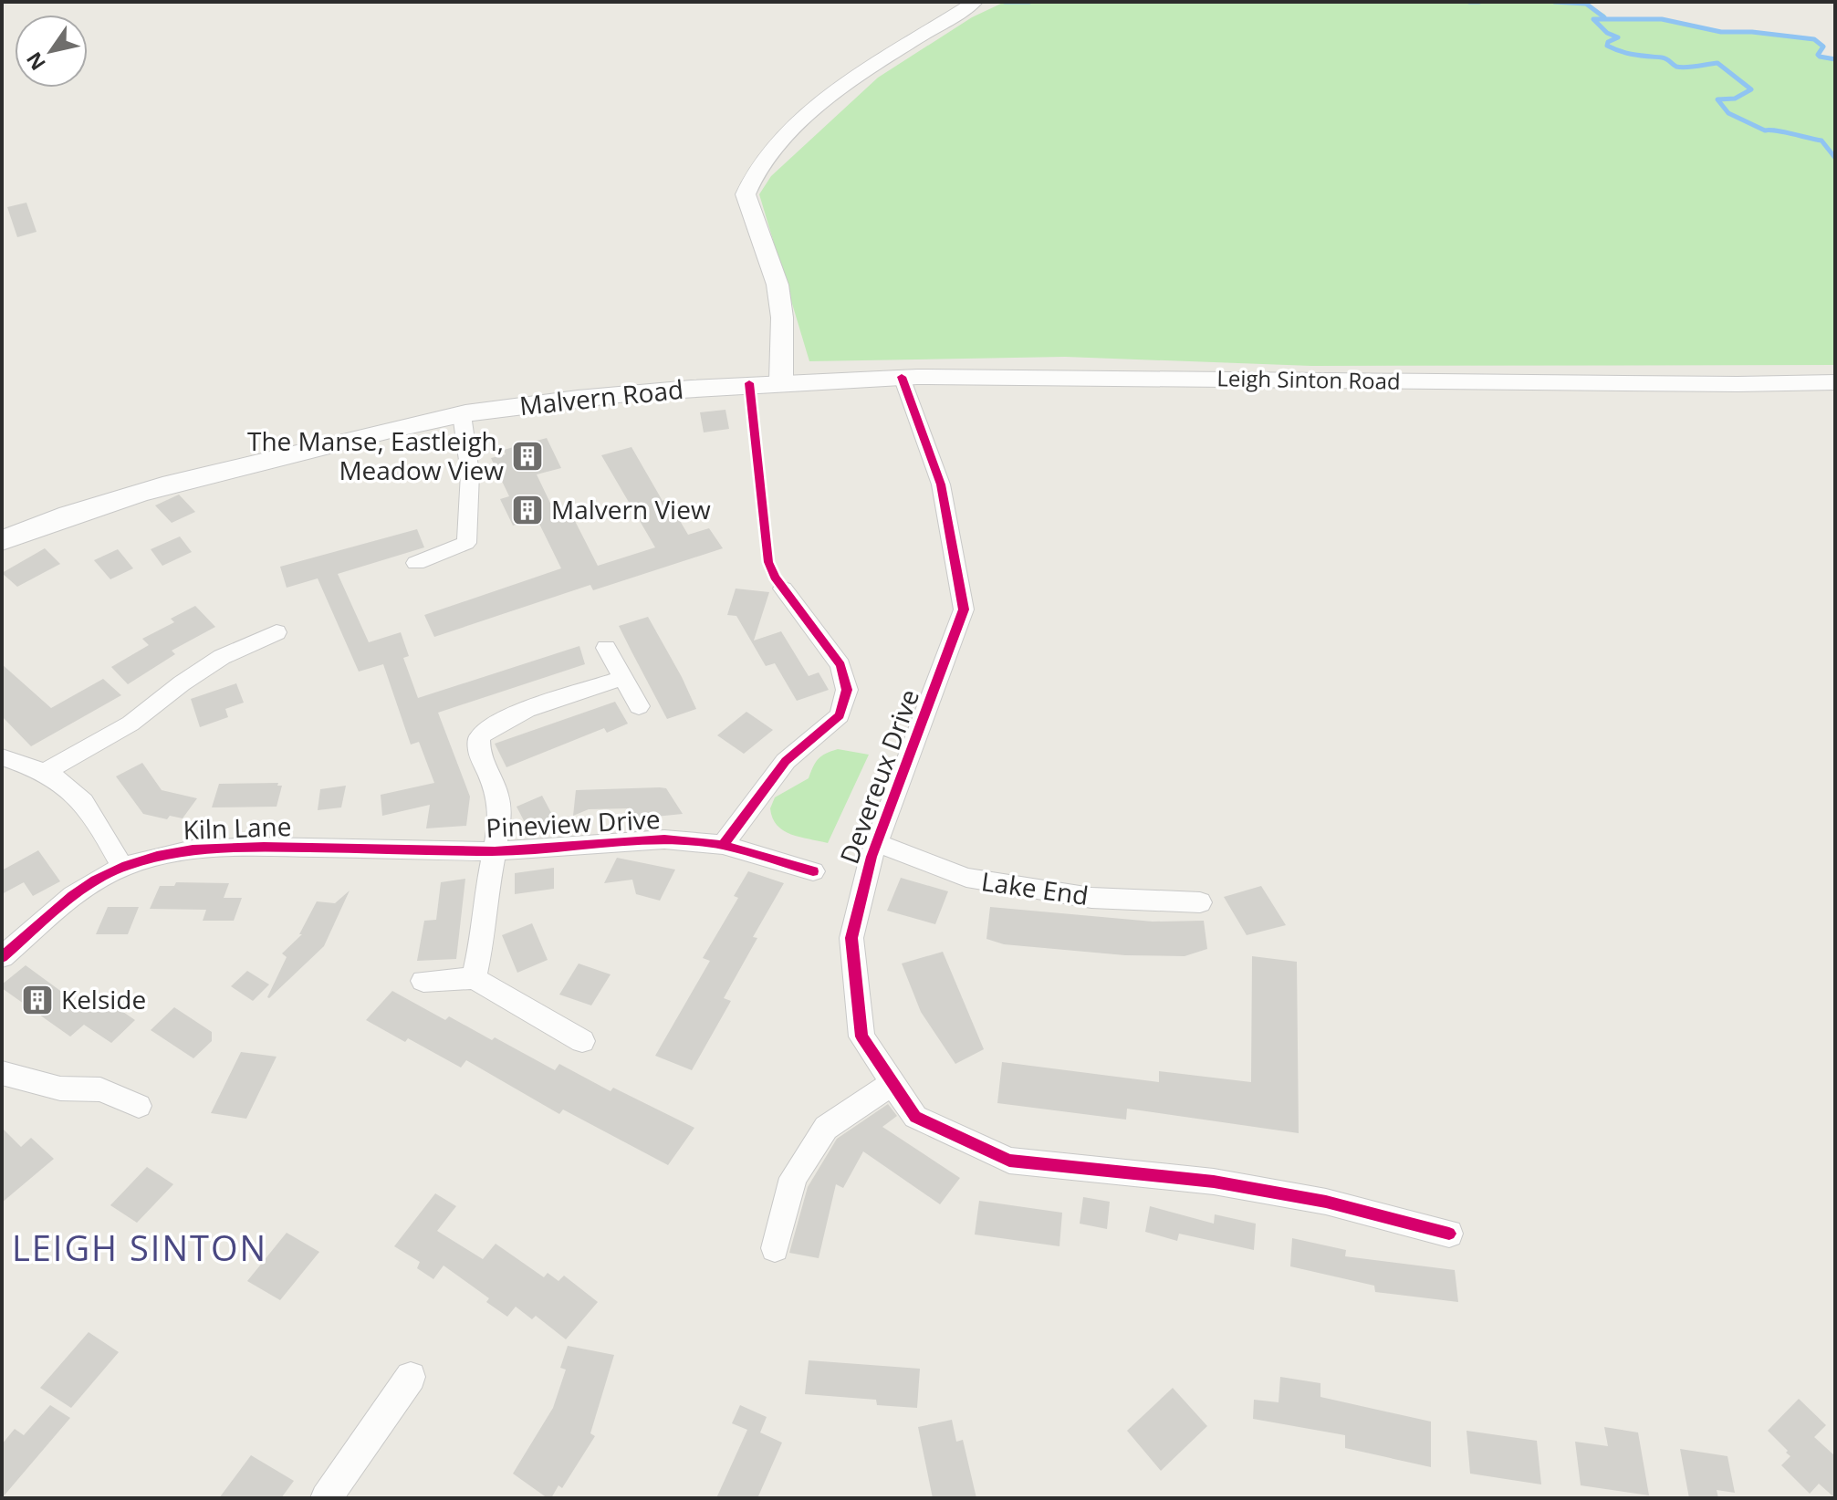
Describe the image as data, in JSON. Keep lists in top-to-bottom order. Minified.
{"streets":{"main road":["Leigh Sinton Road","Malvern Road"],"street":["Devereux Drive","Pineview Drive","Kiln Lane","Lake End"]},"crossings":[["Leigh Sinton Road","Malvern Road"],["Leigh Sinton Road","Devereux Drive"],["Devereux Drive","Lake End"],["Pineview Drive","Kiln Lane"]],"districts":["LEIGH SINTON"],"places":{"building":["The Manse, Eastleigh, Meadow View","Malvern View","Kelside"]},"north":"bottom left"}
